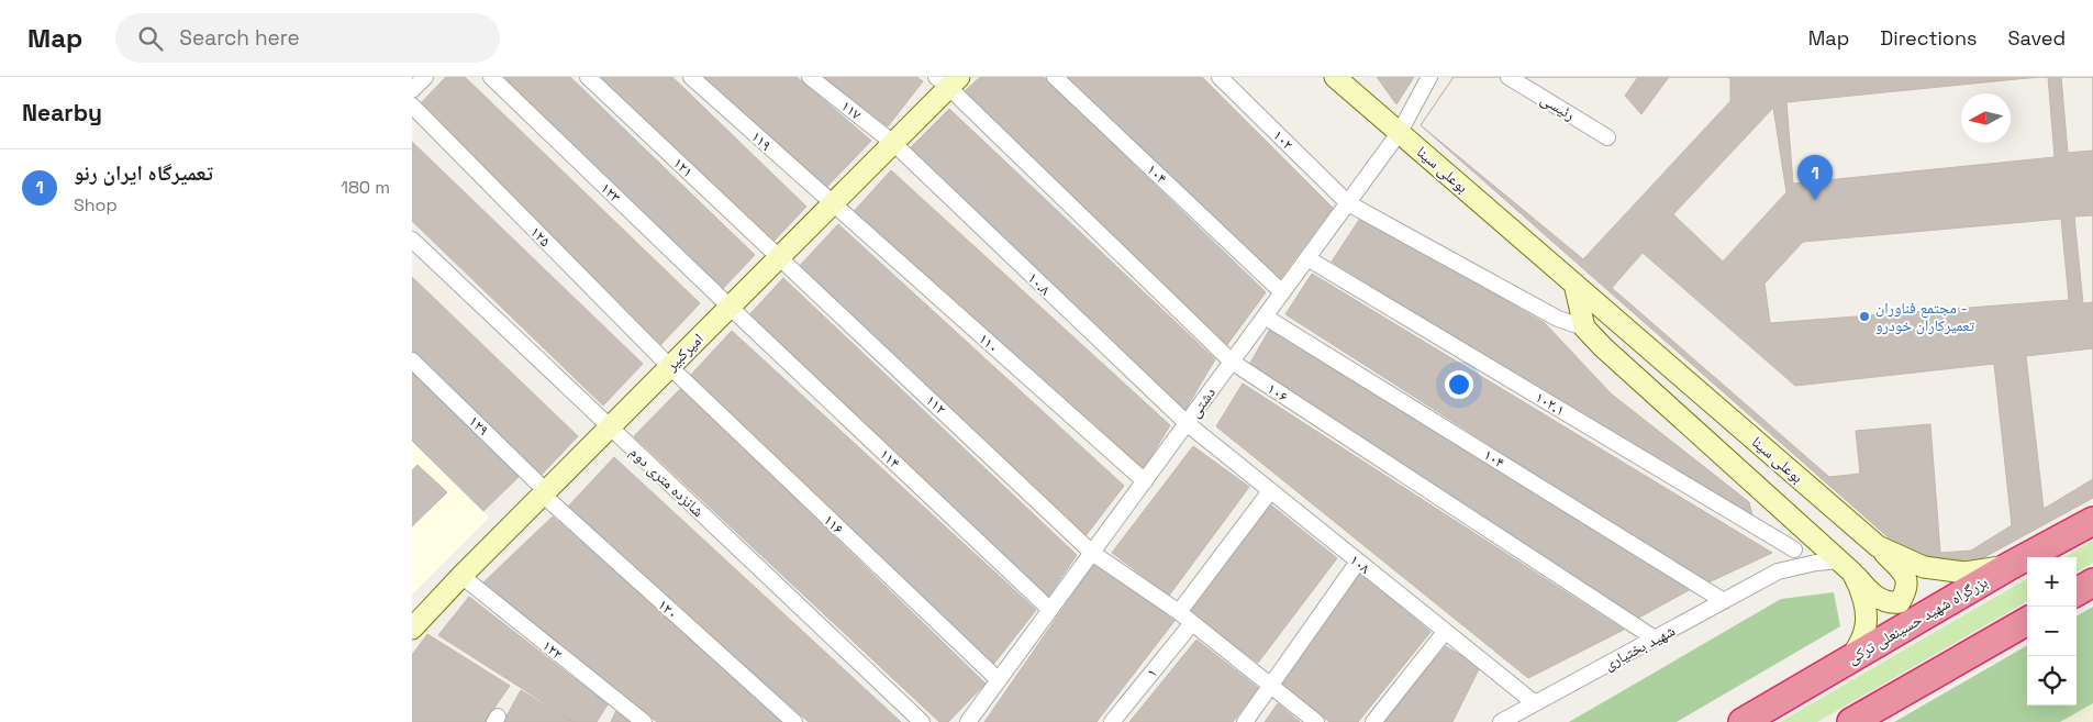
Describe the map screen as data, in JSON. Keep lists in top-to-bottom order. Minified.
{"streets":{"highway":["بزرگراه شهید حسینعلی ترکی"],"main road":["بوعلی سینا","امیرکبیر"],"street":["رئیسی","۱۱۷","۱۰۲","۱۱۹","۱۲۱","۱۰۴","۱۲۳","۱۲۵","۱۰.۸","۱۱۰","۱۰۶","دشتی","۱۰۲.۱","۱۱۲","۱۲۹","۱۱۴","شانزده متری دوم","۱۱۶","۱۰۸","۱۲۰","شهید بختیاری","۱۲۲","۱"]},"crossings":[["۱۱۷","۱۰.۸"],["۱۱۷","امیرکبیر"],["۱۰۲","دشتی"],["۱۱۹","۱۱۰"],["۱۱۹","امیرکبیر"],["۱۲۱","امیرکبیر"],["۱۲۱","۱۱۲"],["بوعلی سینا","دشتی"],["بوعلی سینا","بزرگراه شهید حسینعلی ترکی"],["۱۰۴","دشتی"],["۱۰۴","شهید بختیاری"],["۱۲۳","امیرکبیر"],["۱۲۳","۱۱۴"],["۱۲۵","امیرکبیر"],["۱۲۵","۱۱۶"],["۱۰.۸","امیرکبیر"],["۱۰.۸","دشتی"],["۱۰.۸","۱۰۸"],["۱۱۰","امیرکبیر"],["۱۱۰","دشتی"],["امیرکبیر","۱۰۶"],["امیرکبیر","۱۱۲"],["امیرکبیر","۱۲۹"],["امیرکبیر","۱۱۴"],["امیرکبیر","شانزده متری دوم"],["امیرکبیر","۱۱۶"],["امیرکبیر","۱۲۰"],["امیرکبیر","۱۲۲"],["۱۰۶","دشتی"],["۱۰۶","شهید بختیاری"],["دشتی","۱۰۲.۱"],["دشتی","۱۱۲"],["دشتی","۱۱۴"],["دشتی","۱۱۶"],["دشتی","۱۰۸"],["۱۱۲","۱"],["۱۲۹","۱۲۰"],["۱۰۸","شهید بختیاری"]],"places":["مجتمع فناوران - تعمیرکاران خودرو"],"north":"left","page":{"header":"Map","search":"Search here","nav":["Map","Directions","Saved"],"heading":"Nearby","list":[{"mark":"1","name":"تعمیرگاه ایران رنو","note":"Shop","value":"180 m"}],"pins":"1","map_buttons":["+","−"]}}
